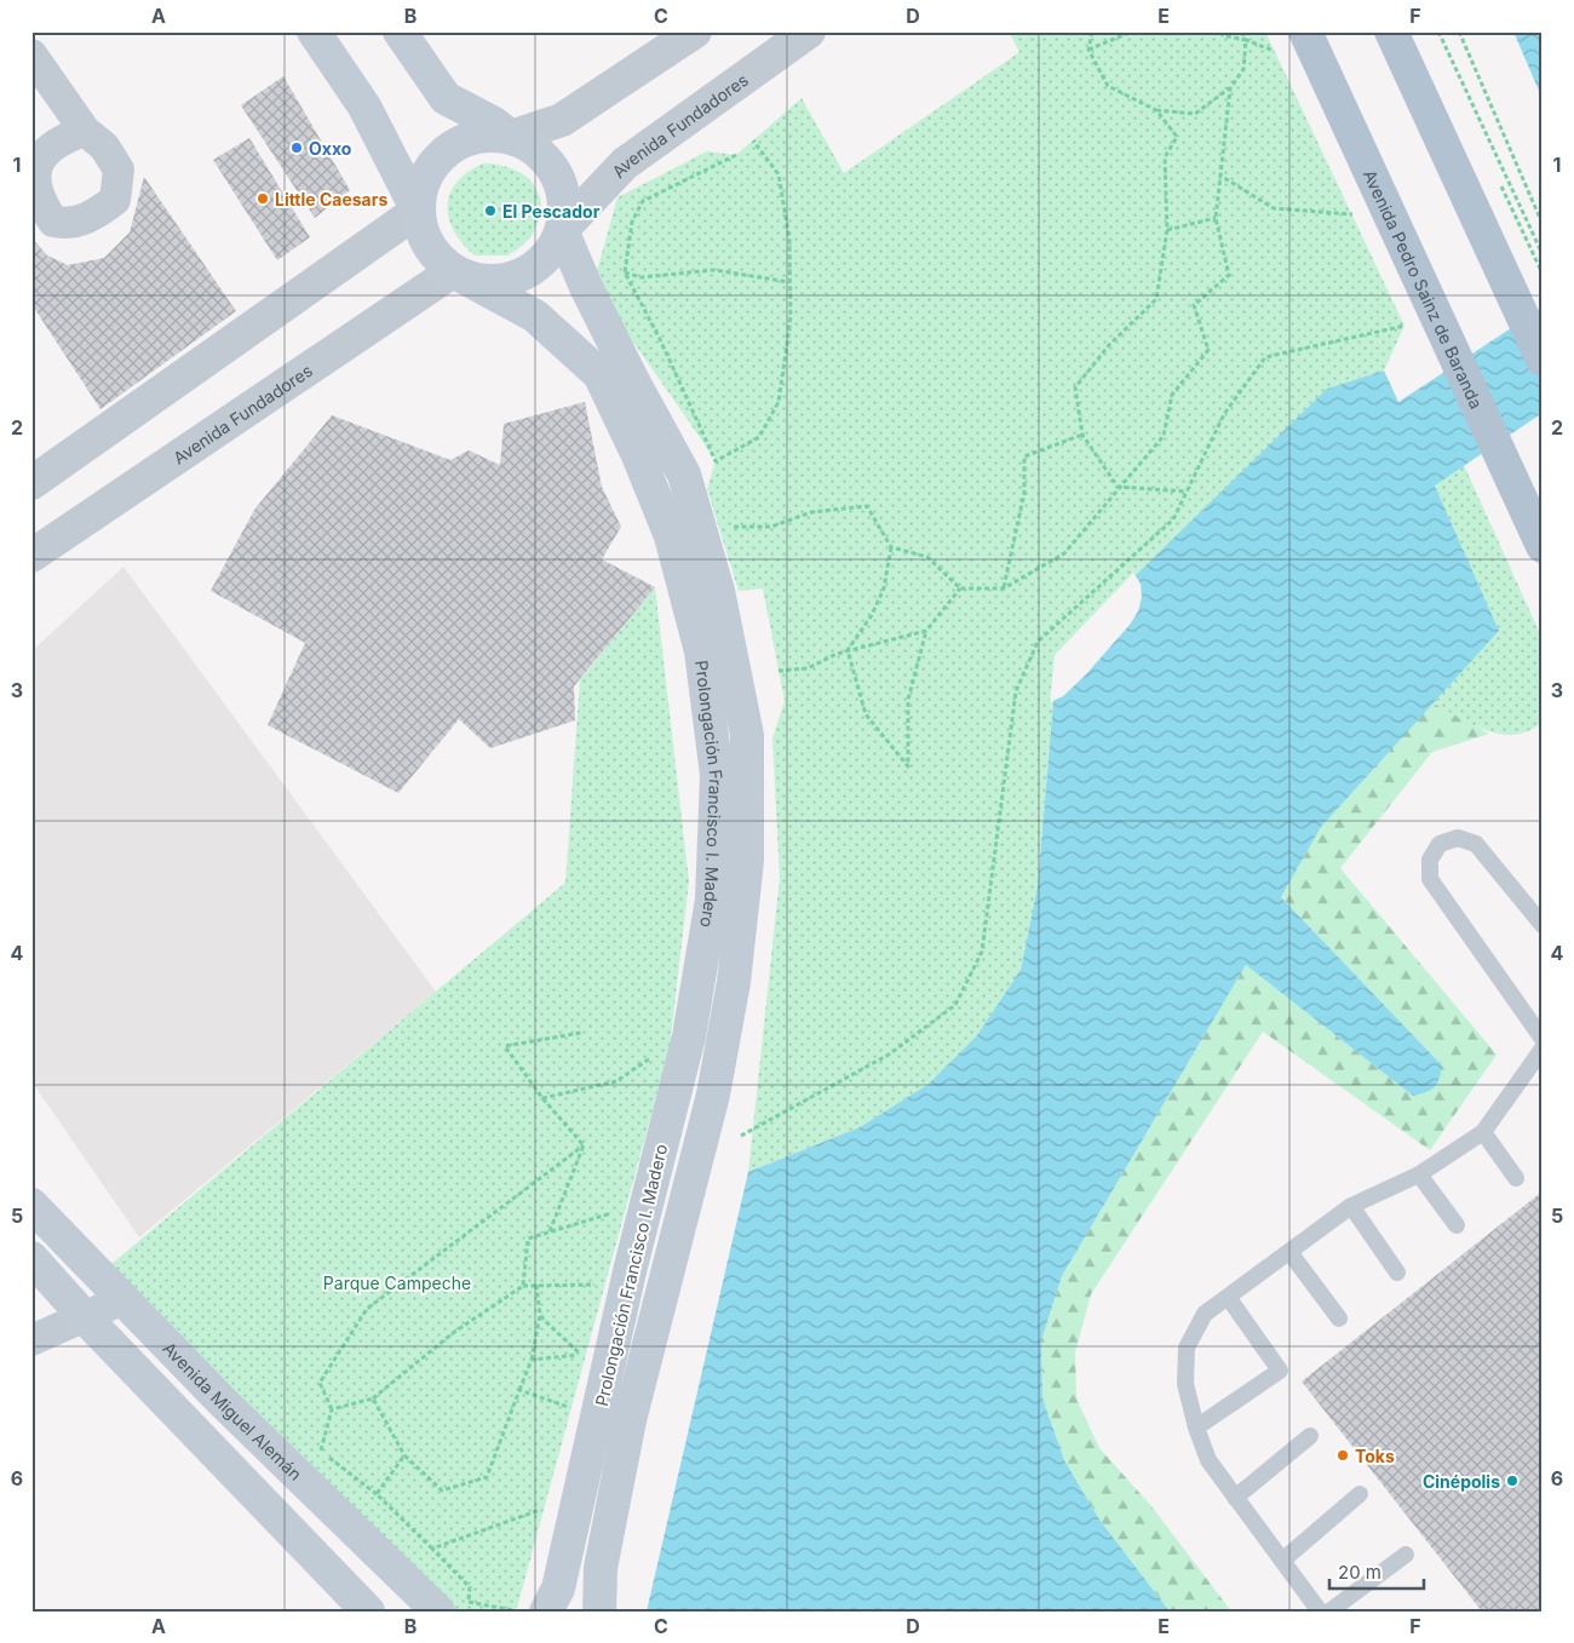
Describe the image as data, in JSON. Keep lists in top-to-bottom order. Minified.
{"streets":{"main road":["Avenida Pedro Sainz de Baranda","Prolongación Francisco I. Madero","Avenida Miguel Alemán"],"street":["Avenida Fundadores"]},"crossings":[["Avenida Fundadores","Prolongación Francisco I. Madero"]],"parks":["Parque Campeche"],"places":["Oxxo","Little Caesars","El Pescador","Toks","Cinépolis"],"scale_bar":"20 m","grid":{"columns":["A","B","C","D","E","F"],"rows":["1","2","3","4","5","6"]}}
